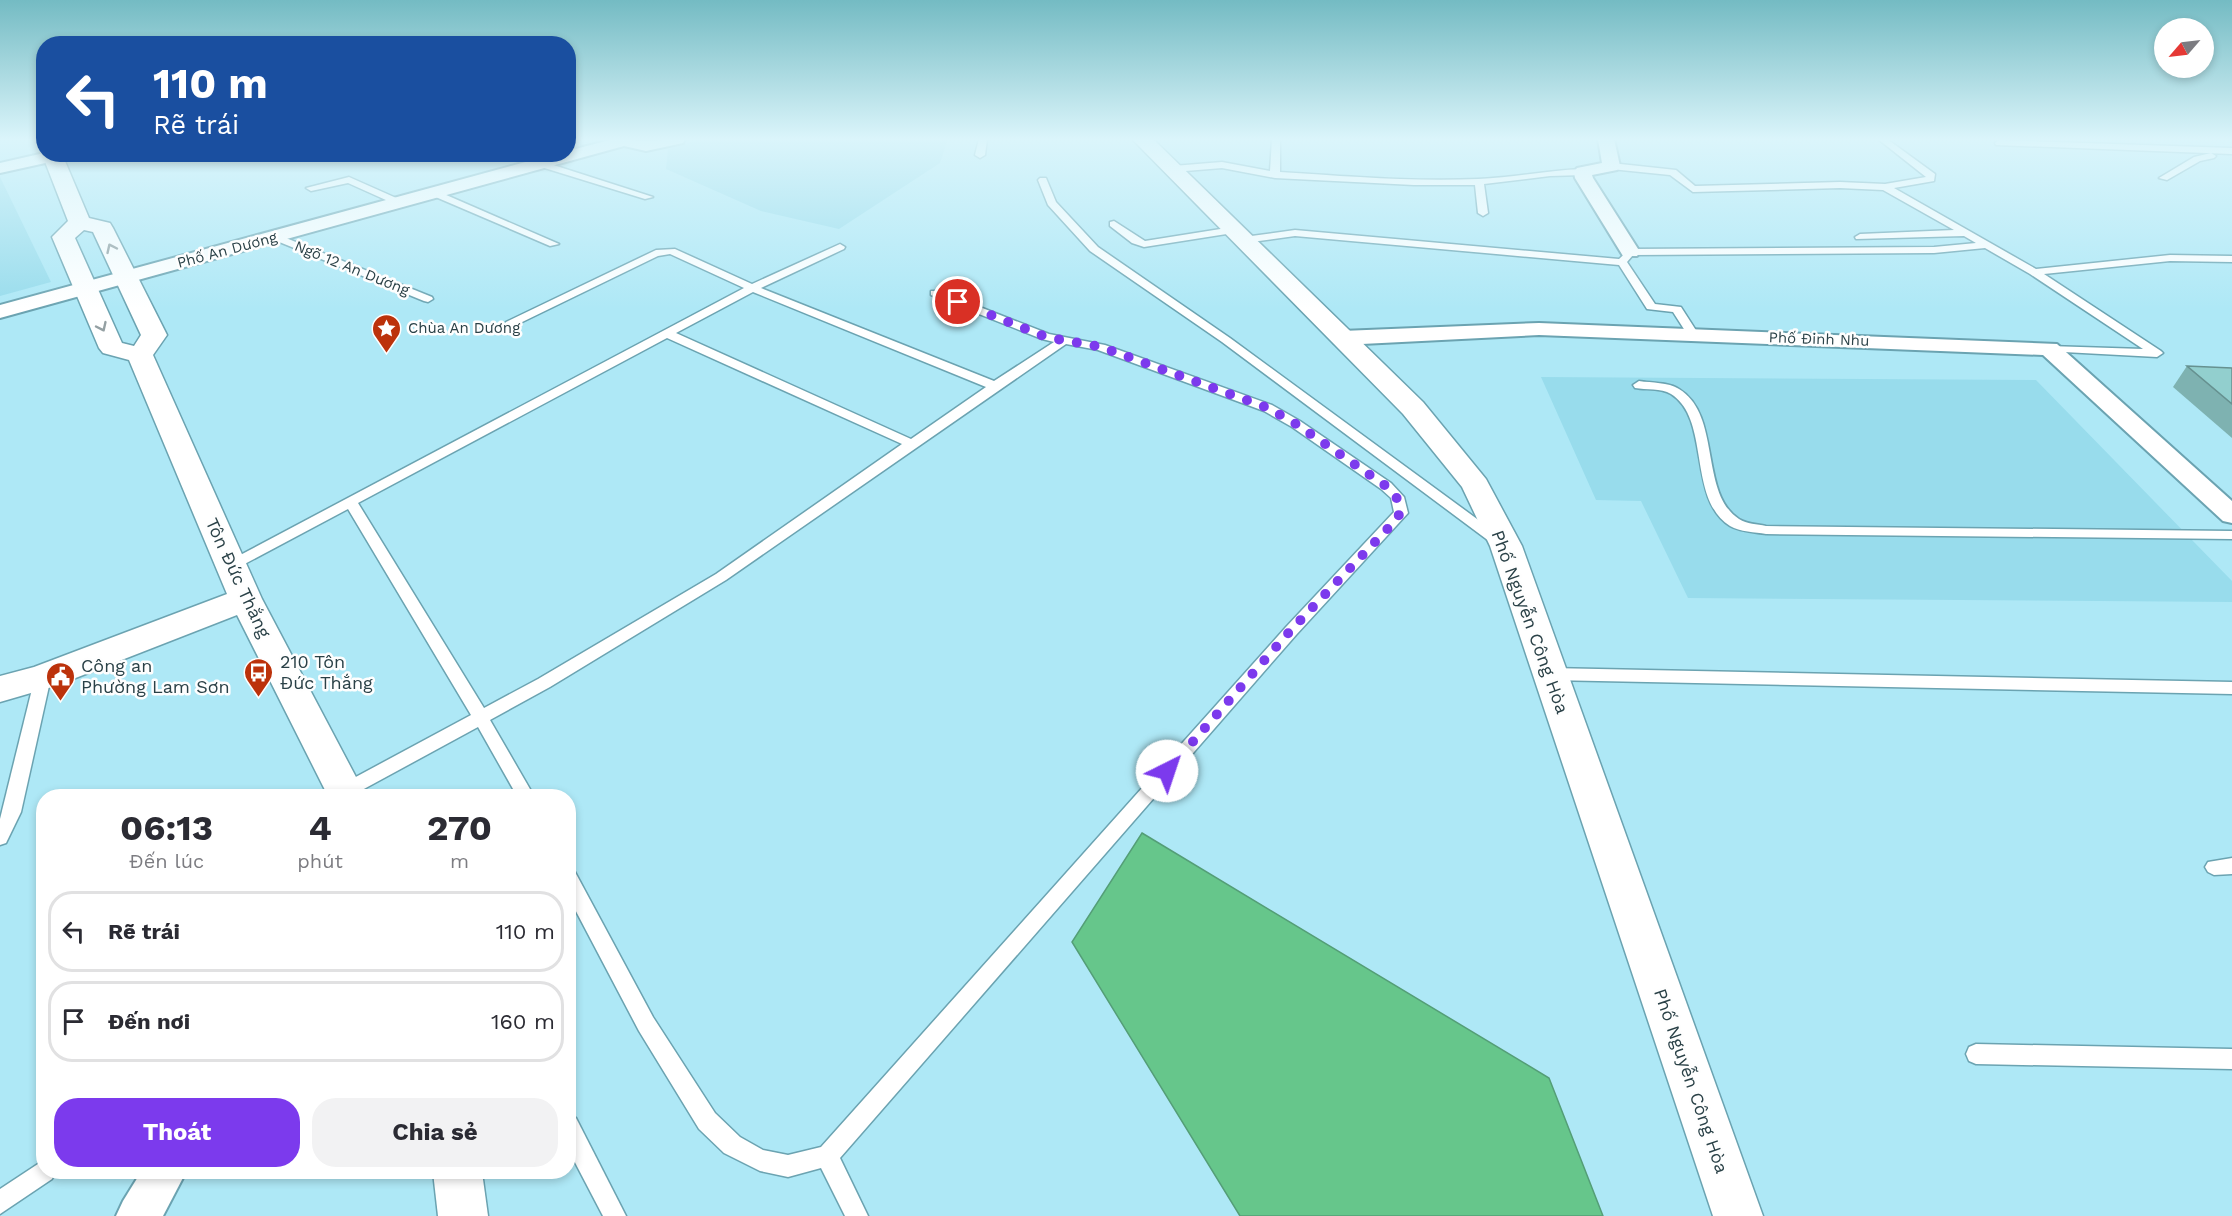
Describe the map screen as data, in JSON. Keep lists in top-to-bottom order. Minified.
{"streets":{"main road":["Tôn Đức Thắng","Phố Nguyễn Công Hòa"],"street":["Phố An Dương","Phố Đinh Nhu"],"lane":["Ngõ 12 An Dương"]},"crossings":[["Phố An Dương","Ngõ 12 An Dương"],["Phố Đinh Nhu","Phố Nguyễn Công Hòa"]],"places":{"place":["Chùa An Dương"],"bus stop":["210 Tôn Đức Thắng"],"public building":["Công an Phường Lam Sơn"]},"north":"bottom left","page":{"turn":["110 m","Rẽ trái"],"eta":["06:13","Đến lúc","4","phút","270","m"],"list":[{"name":"Rẽ trái","value":"110 m"},{"name":"Đến nơi","value":"160 m"}],"buttons":["Thoát","Chia sẻ"]}}
